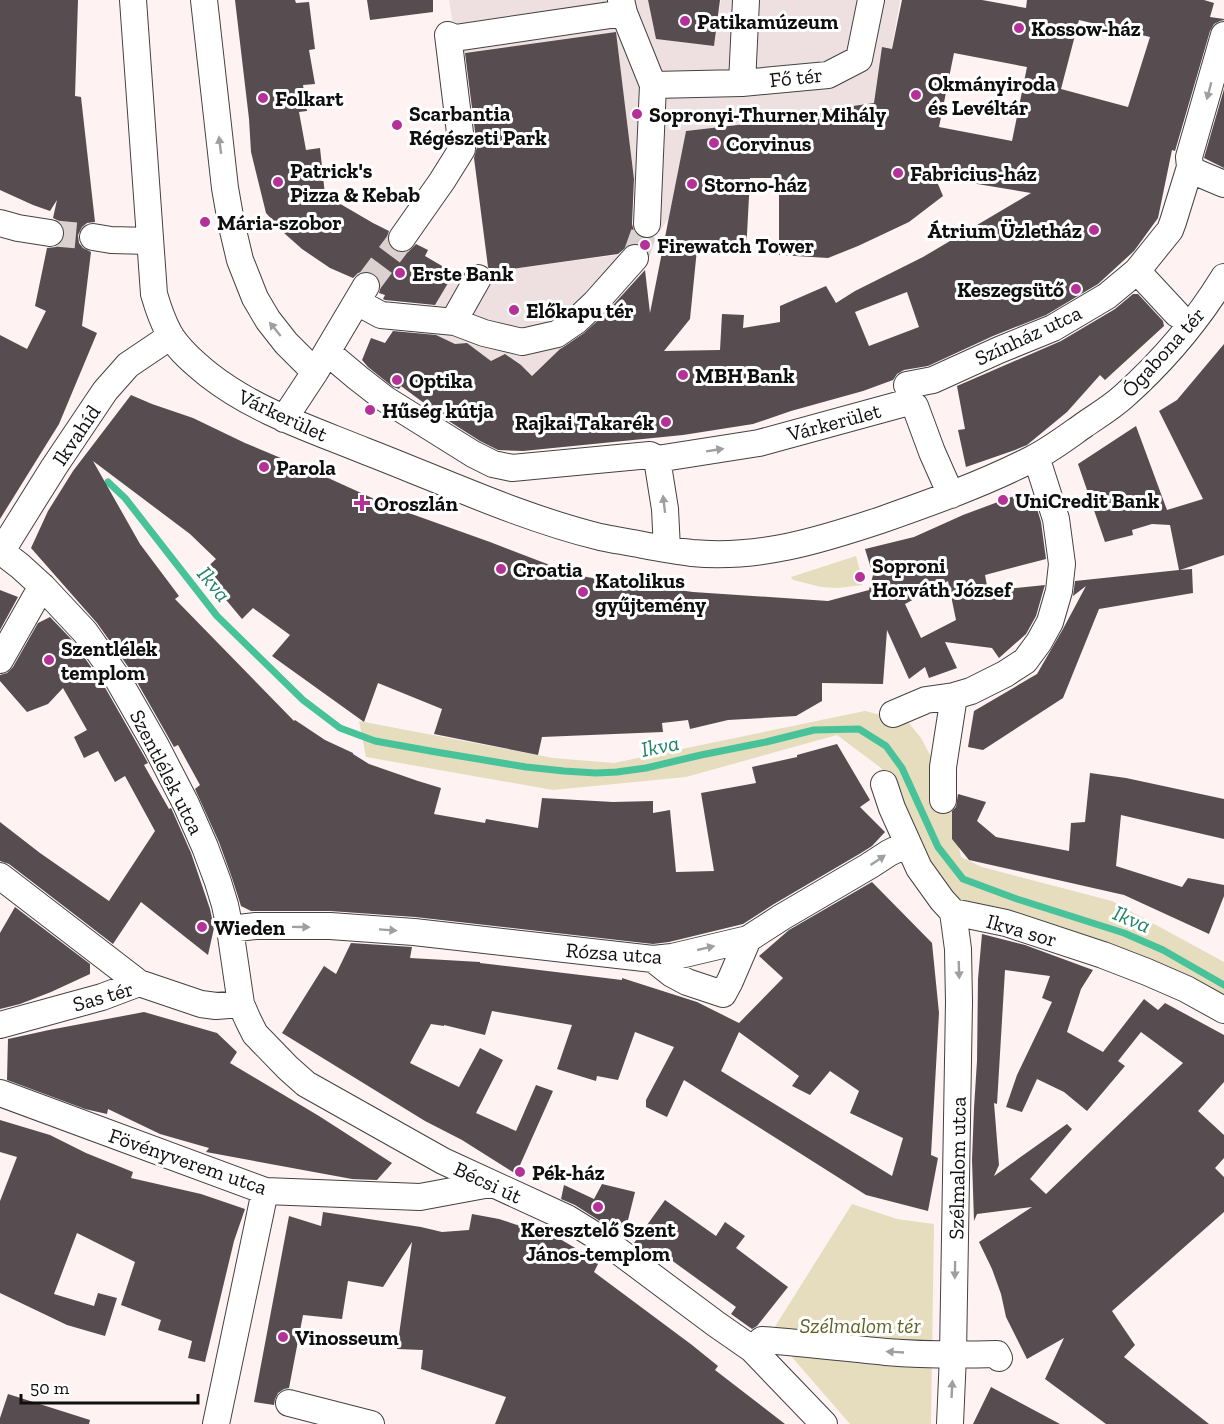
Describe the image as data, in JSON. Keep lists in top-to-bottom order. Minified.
{"streets":{"street":["Fő tér","Színház utca","Ógabona tér","Várkerület","Ikvahíd","Szentlélek utca","Ikva sor","Rózsa utca","Sas tér","Fövényverem utca","Szélmalom utca","Bécsi út"]},"crossings":[["Színház utca","Ógabona tér"],["Ógabona tér","Várkerület"],["Várkerület","Ikvahíd"],["Ikvahíd","Szentlélek utca"],["Szentlélek utca","Rózsa utca"],["Ikva sor","Szélmalom utca"],["Sas tér","Bécsi út"],["Fövényverem utca","Bécsi út"]],"one_way":["Rózsa utca"],"water":["Ikva"],"parks":["Szélmalom tér"],"places":{"other":["Patikamúzeum","Kossow-ház","Okmányiroda és Levéltár","Folkart","Sopronyi-Thurner Mihály","Scarbantia Régészeti Park","Corvinus","Fabricius-ház","Patrick's Pizza & Kebab","Storno-ház","Mária-szobor","Átrium Üzletház","Firewatch Tower","Erste Bank","Keszegsütő","Előkapu tér","MBH Bank","Optika","Hűség kútja","Rajkai Takarék","Parola","UniCredit Bank","Croatia","Soproni Horváth József","Katolikus gyűjtemény","Szentlélek templom","Wieden","Pék-ház","Keresztelő Szent János-templom","Vinosseum"],"health":["Oroszlán"]},"scale_bar":"50 m"}
